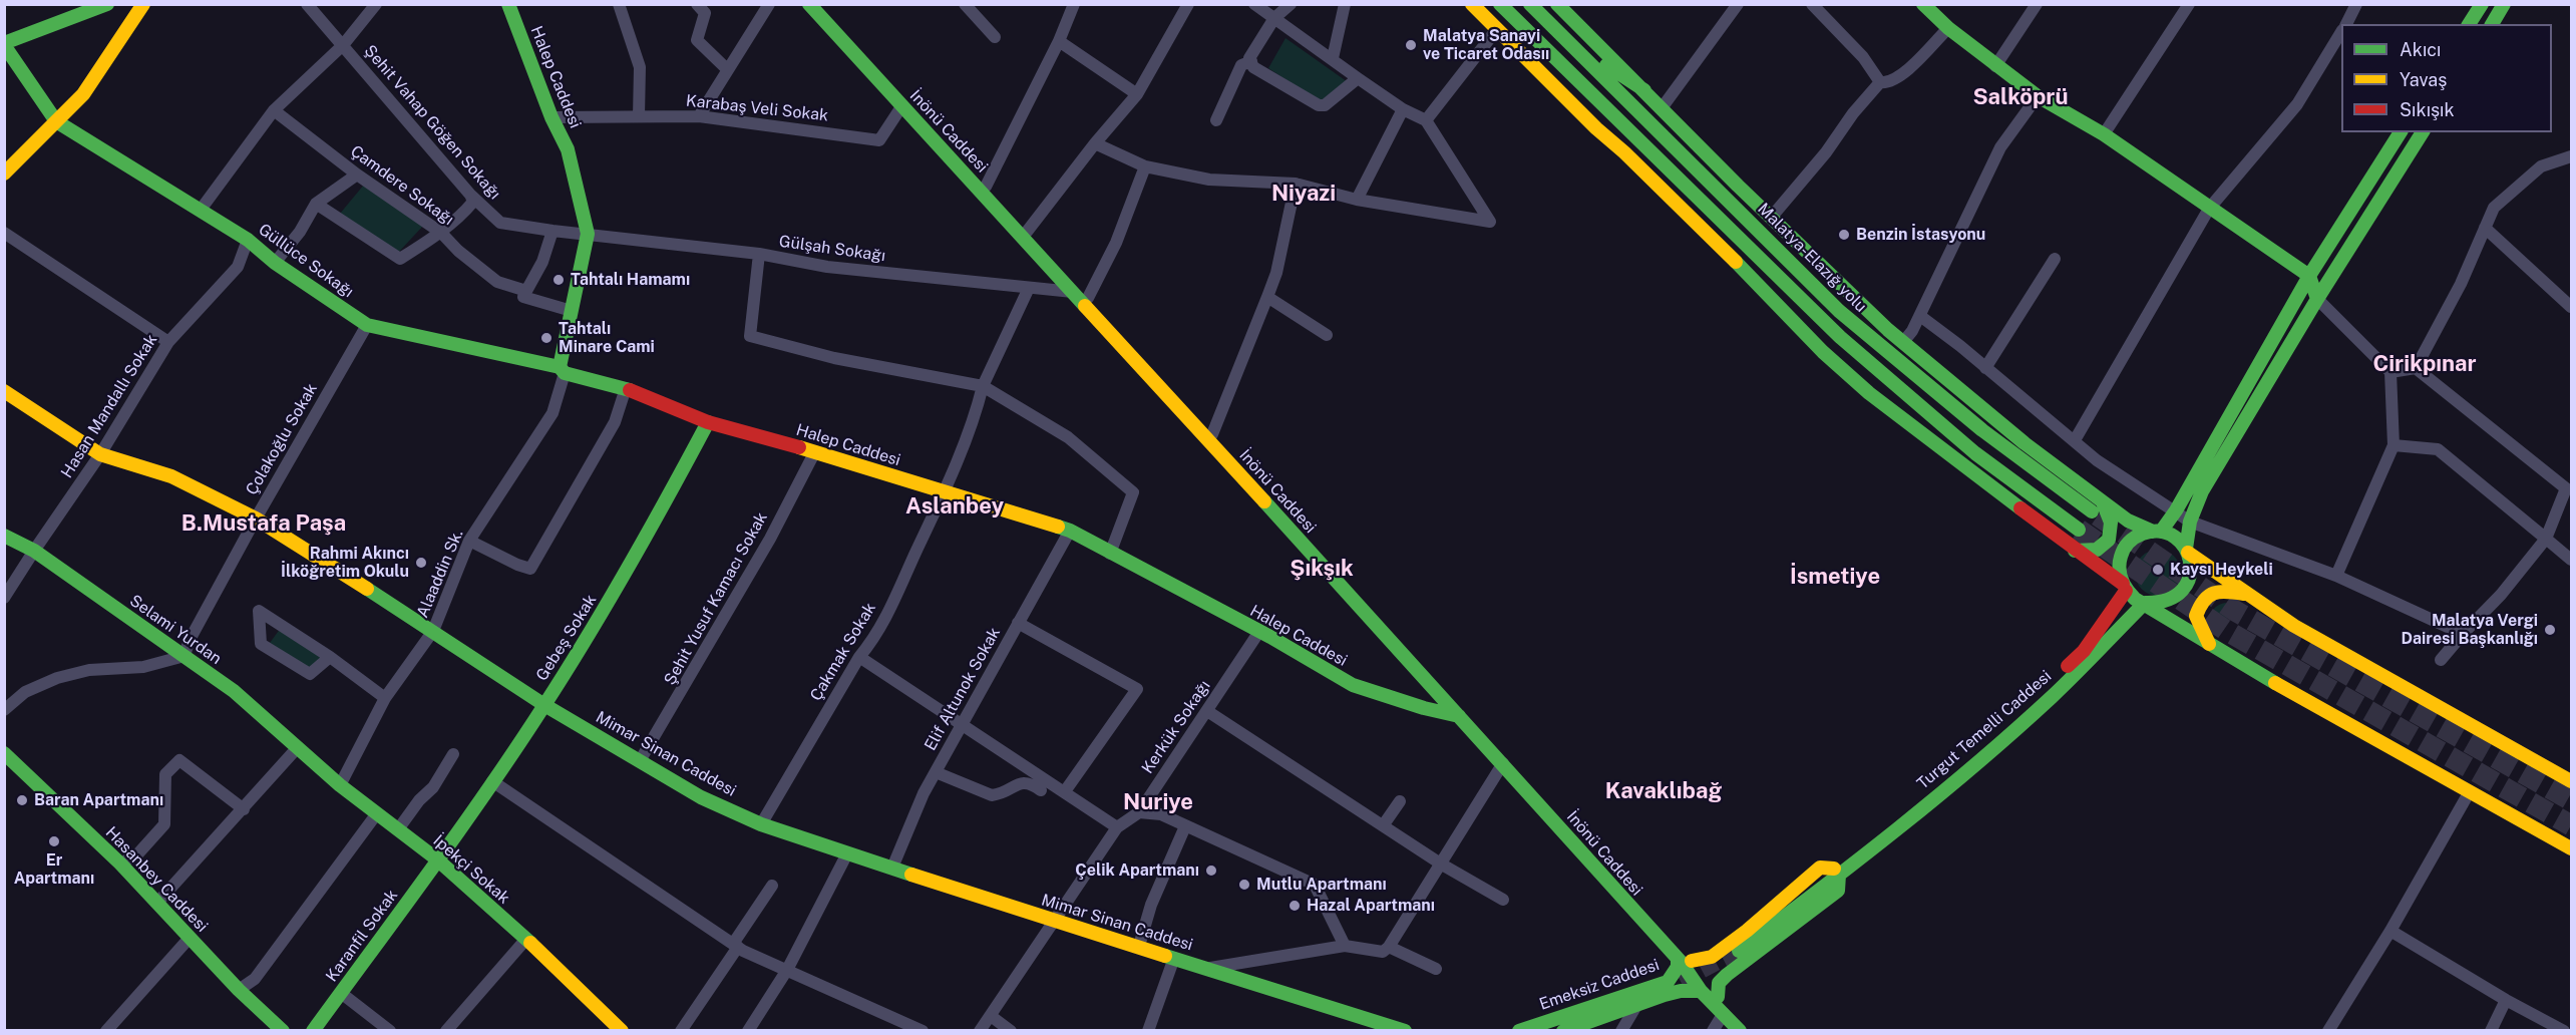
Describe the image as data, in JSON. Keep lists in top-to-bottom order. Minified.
{"streets":{"main road":["Halep Caddesi","İnönü Caddesi","Malatya-Elazığ yolu","Güllüce Sokağı","Selami Yurdan","Gebeş Sokak","Turgut Temelli Caddesi","Mimar Sinan Caddesi","İpekçi Sokak","Hasanbey Caddesi","Karanfil Sokak","Emeksiz Caddesi"],"street":["Karabaş Veli Sokak","Şehit Vahap Göğen Sokağı","Çamdere Sokağı","Gülşah Sokağı","Hasan Mandallı Sokak","Çolakoğlu Sokak","Alaaddin Sk.","Şehit Yusuf Kamacı Sokak","Çakmak Sokak","Elif Altunok Sokak","Kerkük Sokağı"]},"crossings":[["Halep Caddesi","Karabaş Veli Sokak"],["Halep Caddesi","Şehit Vahap Göğen Sokağı"],["Halep Caddesi","İnönü Caddesi"],["Halep Caddesi","Çamdere Sokağı"],["Halep Caddesi","Gülşah Sokağı"],["Halep Caddesi","Güllüce Sokağı"],["Halep Caddesi","Alaaddin Sk."],["Halep Caddesi","Şehit Yusuf Kamacı Sokak"],["Halep Caddesi","Gebeş Sokak"],["Halep Caddesi","Çakmak Sokak"],["Halep Caddesi","Elif Altunok Sokak"],["Halep Caddesi","Kerkük Sokağı"],["Karabaş Veli Sokak","İnönü Caddesi"],["Şehit Vahap Göğen Sokağı","Gülşah Sokağı"],["İnönü Caddesi","Gülşah Sokağı"],["İnönü Caddesi","Turgut Temelli Caddesi"],["İnönü Caddesi","Emeksiz Caddesi"],["Gülşah Sokağı","Çakmak Sokak"],["Güllüce Sokağı","Hasan Mandallı Sokak"],["Güllüce Sokağı","Çolakoğlu Sokak"],["Güllüce Sokağı","Alaaddin Sk."],["Hasan Mandallı Sokak","Selami Yurdan"],["Hasan Mandallı Sokak","Mimar Sinan Caddesi"],["Çolakoğlu Sokak","Selami Yurdan"],["Çolakoğlu Sokak","Mimar Sinan Caddesi"],["Alaaddin Sk.","Mimar Sinan Caddesi"],["Alaaddin Sk.","İpekçi Sokak"],["Şehit Yusuf Kamacı Sokak","Mimar Sinan Caddesi"],["Selami Yurdan","İpekçi Sokak"],["Gebeş Sokak","Mimar Sinan Caddesi"],["Gebeş Sokak","İpekçi Sokak"],["Gebeş Sokak","Karanfil Sokak"],["Çakmak Sokak","Mimar Sinan Caddesi"],["Elif Altunok Sokak","Mimar Sinan Caddesi"],["Kerkük Sokağı","Mimar Sinan Caddesi"],["Turgut Temelli Caddesi","Emeksiz Caddesi"],["İpekçi Sokak","Karanfil Sokak"]],"districts":["Salköprü","Niyazi","Cirikpınar","Aslanbey","B.Mustafa Paşa","Şıkşık","İsmetiye","Kavaklıbağ","Nuriye"],"places":["Malatya Sanayi ve Ticaret Odasıı","Benzin İstasyonu","Tahtalı Hamamı","Tahtalı Minare Cami","Rahmi Akıncı İlköğretim Okulu","Kaysı Heykeli","Malatya Vergi Dairesi Başkanlığı","Baran Apartmanı","Er Apartmanı","Çelik Apartmanı","Mutlu Apartmanı","Hazal Apartmanı"],"legend":["Akıcı","Yavaş","Sıkışık"]}
